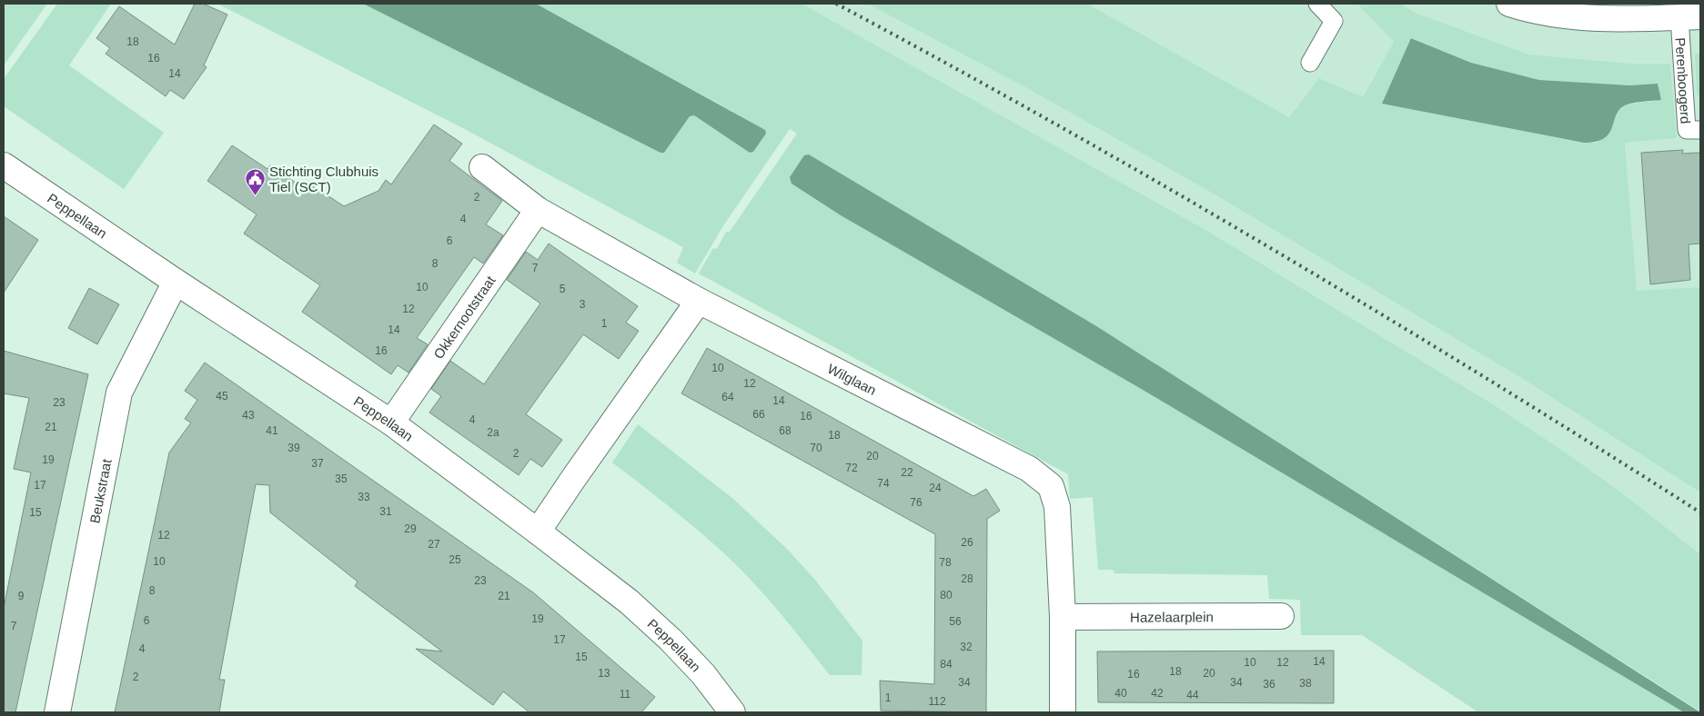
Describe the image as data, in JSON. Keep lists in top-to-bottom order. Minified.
{"streets":{"street":["Peppellaan","Okkernootstraat","Wilglaan","Beukstraat","Hazelaarplein"],"lane":["Perenboogerd"]},"crossings":[["Peppellaan","Okkernootstraat"],["Peppellaan","Beukstraat"],["Wilglaan","Hazelaarplein"]],"places":{"public building":["Stichting Clubhuis Tiel (SCT)"]},"house_numbers":["18","16","14","2","4","6","8","7","10","5","3","12","1","14","16","10","12","45","64","14","23","66","43","16","4","21","41","68","2a","18","39","70","2","20","19","37","72","22","35","74","17","24","33","76","31","15","29","12","26","27","25","10","78","28","23","8","80","9","21","19","6","56","7","17","32","4","15","14","10","12","84","18","13","20","16","2","34","34","38","36","40","42","11","44","1","112"]}
